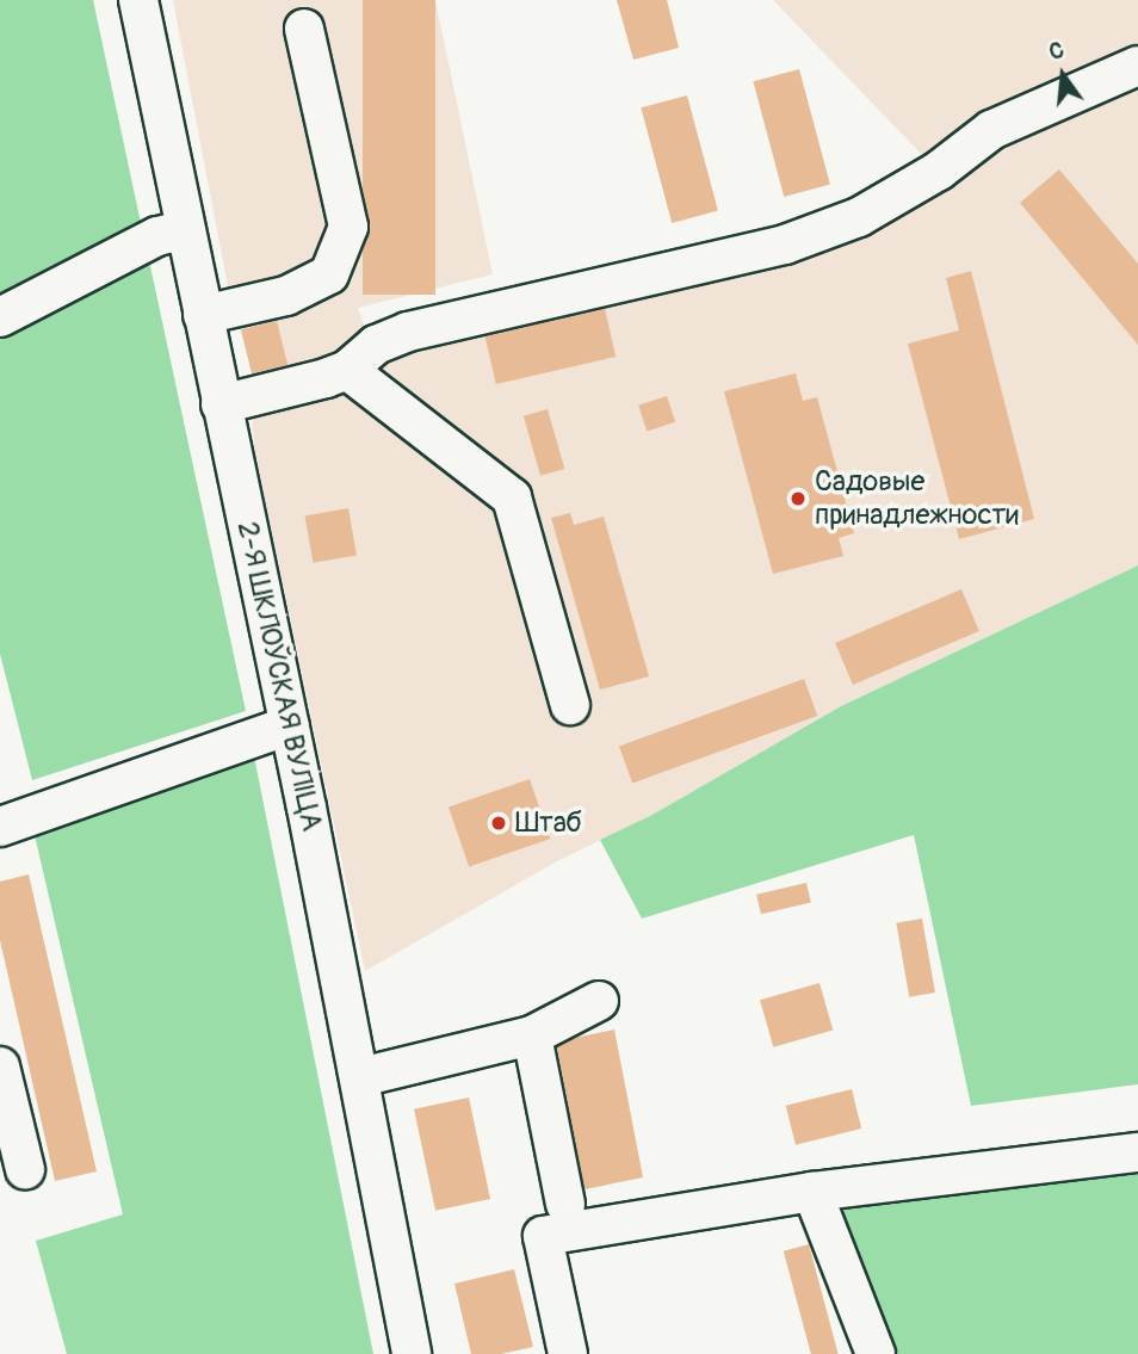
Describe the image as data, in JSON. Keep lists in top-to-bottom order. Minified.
{"streets":{"street":["2-Я ШКЛОЎСКАЯ ВУЛІЦА"]},"places":["Садовые принадлежности","Штаб"],"north":"top"}
